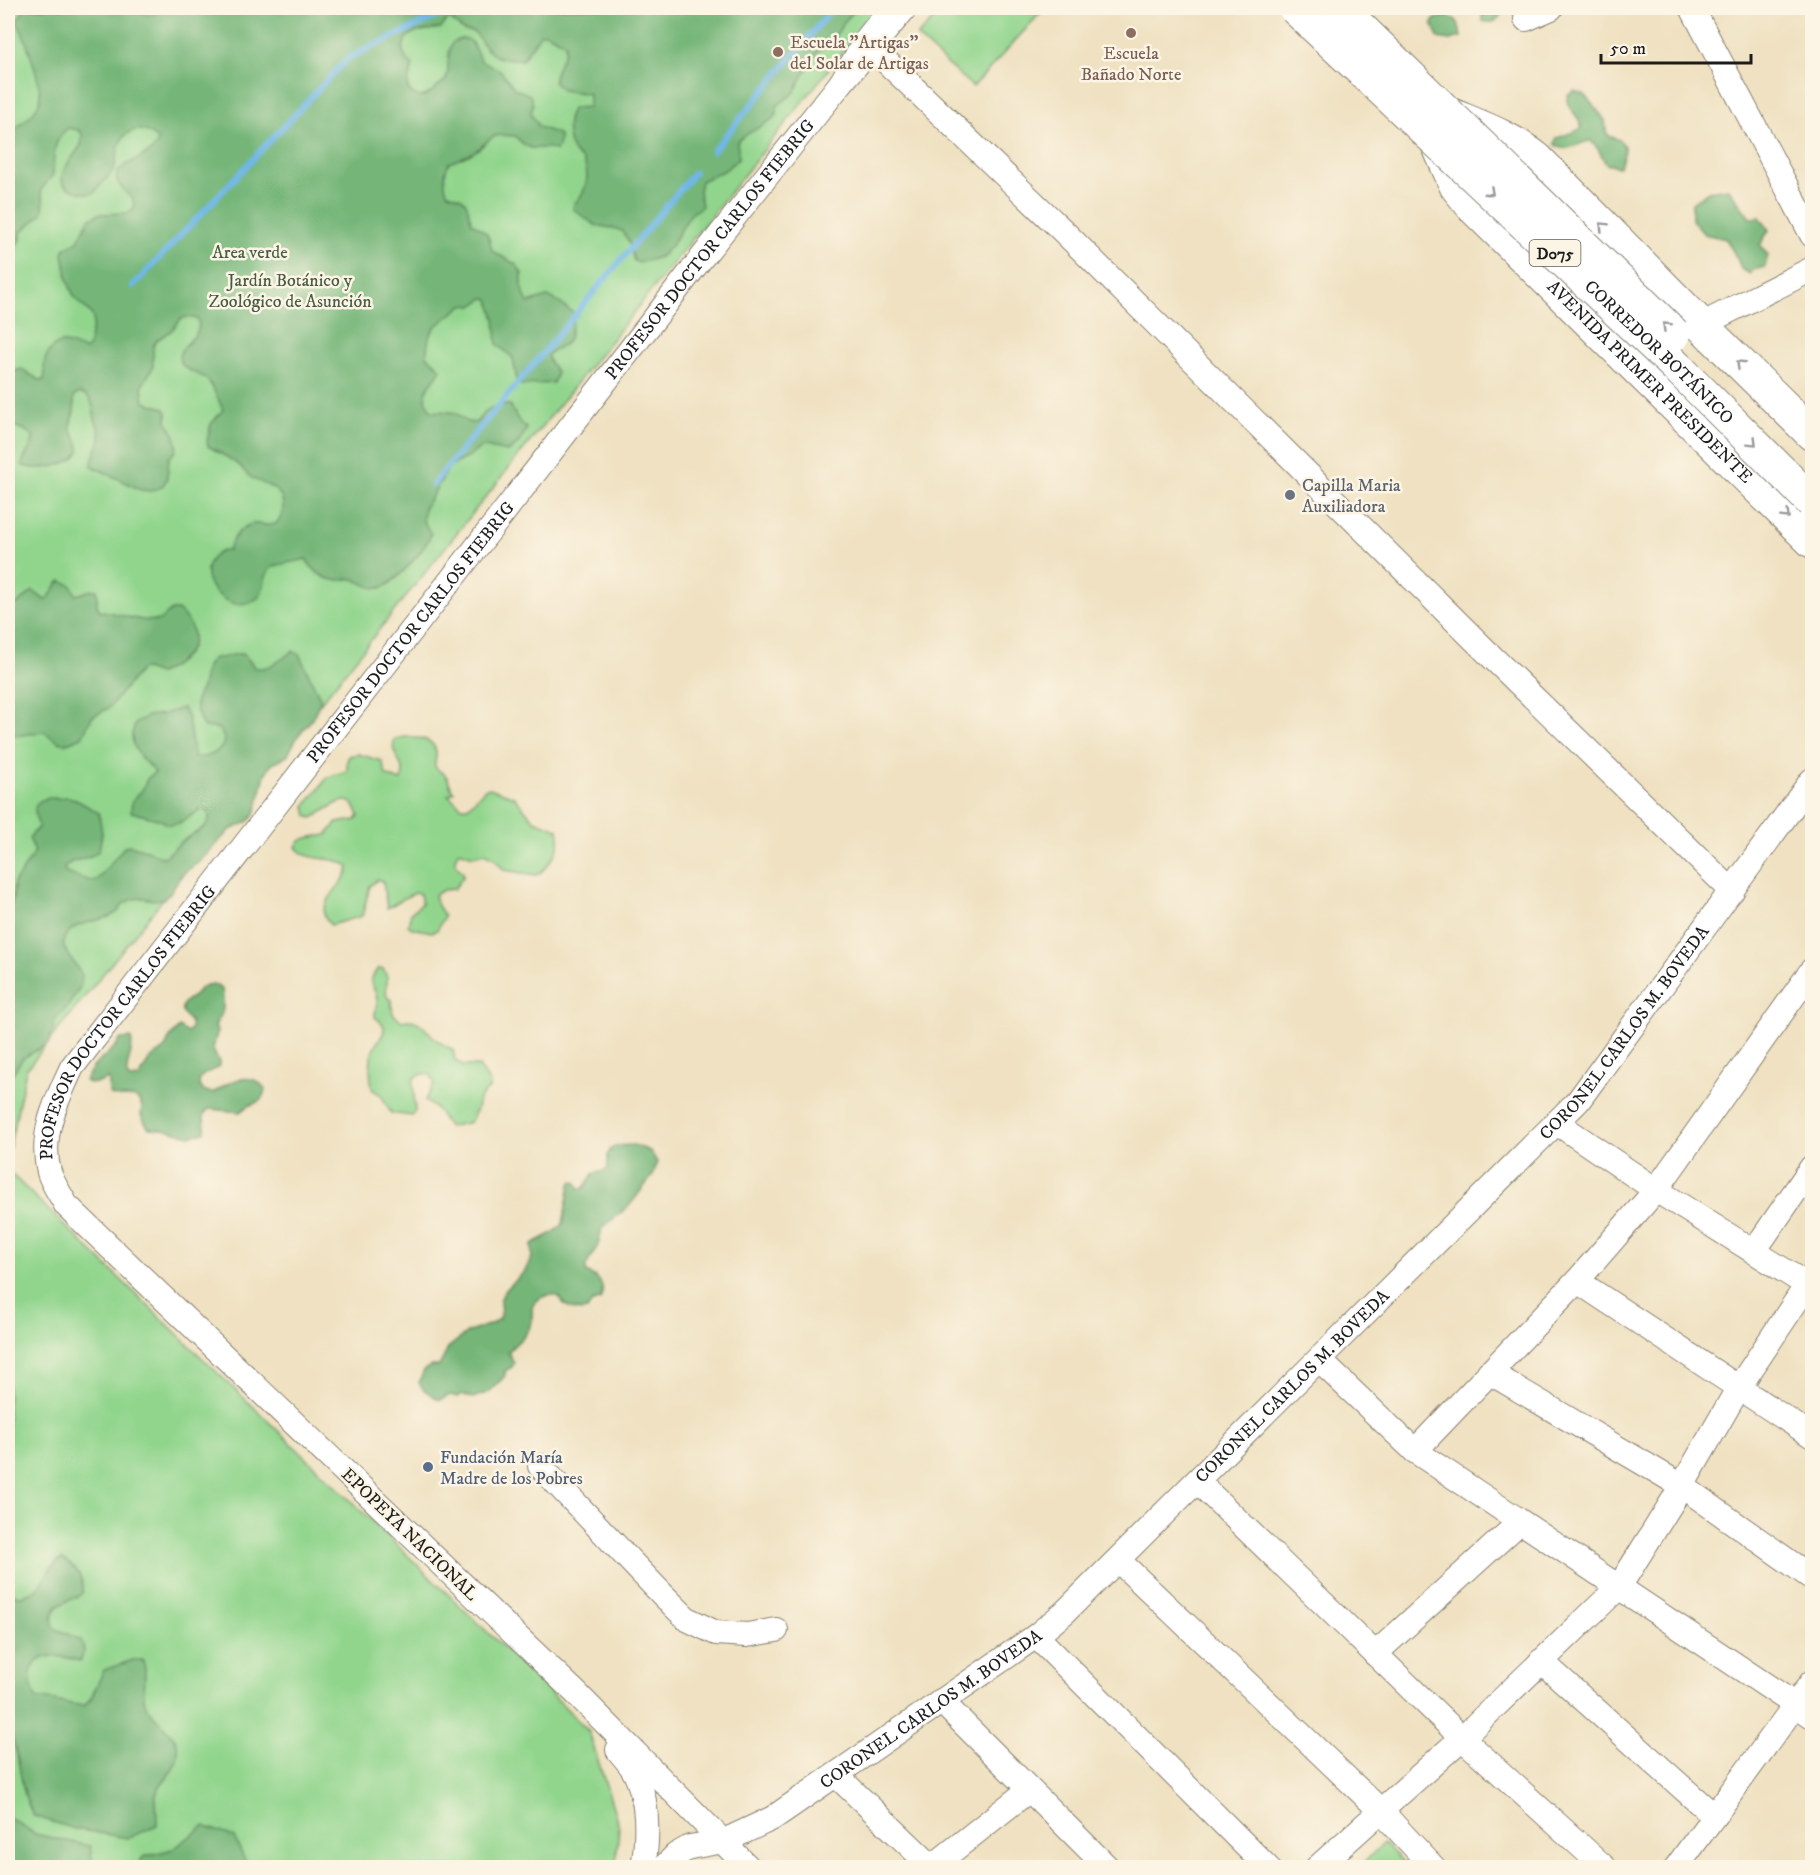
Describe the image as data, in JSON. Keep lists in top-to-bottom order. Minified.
{"streets":{"highway":["D075","CORREDOR BOTÁNICO","AVENIDA PRIMER PRESIDENTE"],"street":["PROFESOR DOCTOR CARLOS FIEBRIG","CORONEL CARLOS M. BOVEDA","EPOPEYA NACIONAL"]},"crossings":[["PROFESOR DOCTOR CARLOS FIEBRIG","EPOPEYA NACIONAL"],["CORONEL CARLOS M. BOVEDA","EPOPEYA NACIONAL"]],"parks":["Area verde","Jardín Botánico y Zoológico de Asunción"],"places":["Escuela Bañado Norte","Escuela \"Artigas\" del Solar de Artigas","Capilla Maria Auxiliadora","Fundación María Madre de los Pobres"],"scale_bar":"50 m"}
